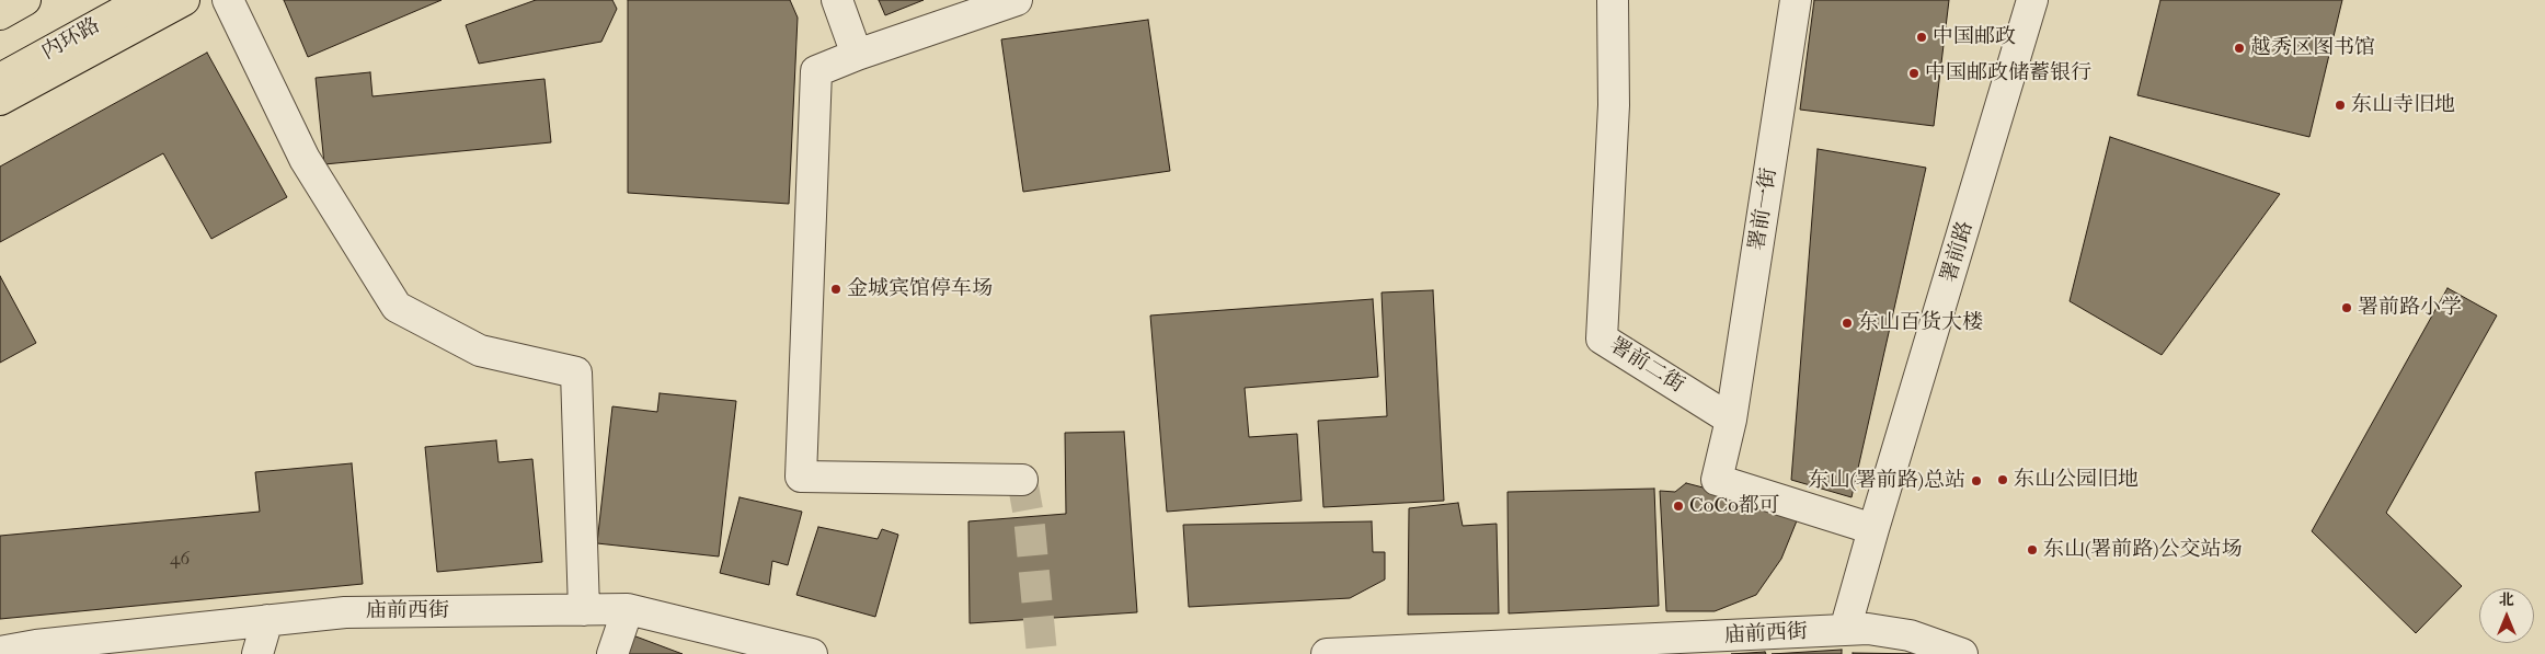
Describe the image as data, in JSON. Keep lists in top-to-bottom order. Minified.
{"streets":{"main road":["内环路"],"street":["署前一街","署前路","署前二街","庙前西街"]},"crossings":[["署前一街","署前二街"],["署前路","庙前西街"]],"places":["中国邮政","越秀区图书馆","中国邮政储蓄银行","东山寺旧地","金城宾馆停车场","署前路小学","东山百货大楼","东山公园旧地","东山(署前路)总站","CoCo都可","东山(署前路)公交站场"],"house_numbers":["46"],"north":"top"}
